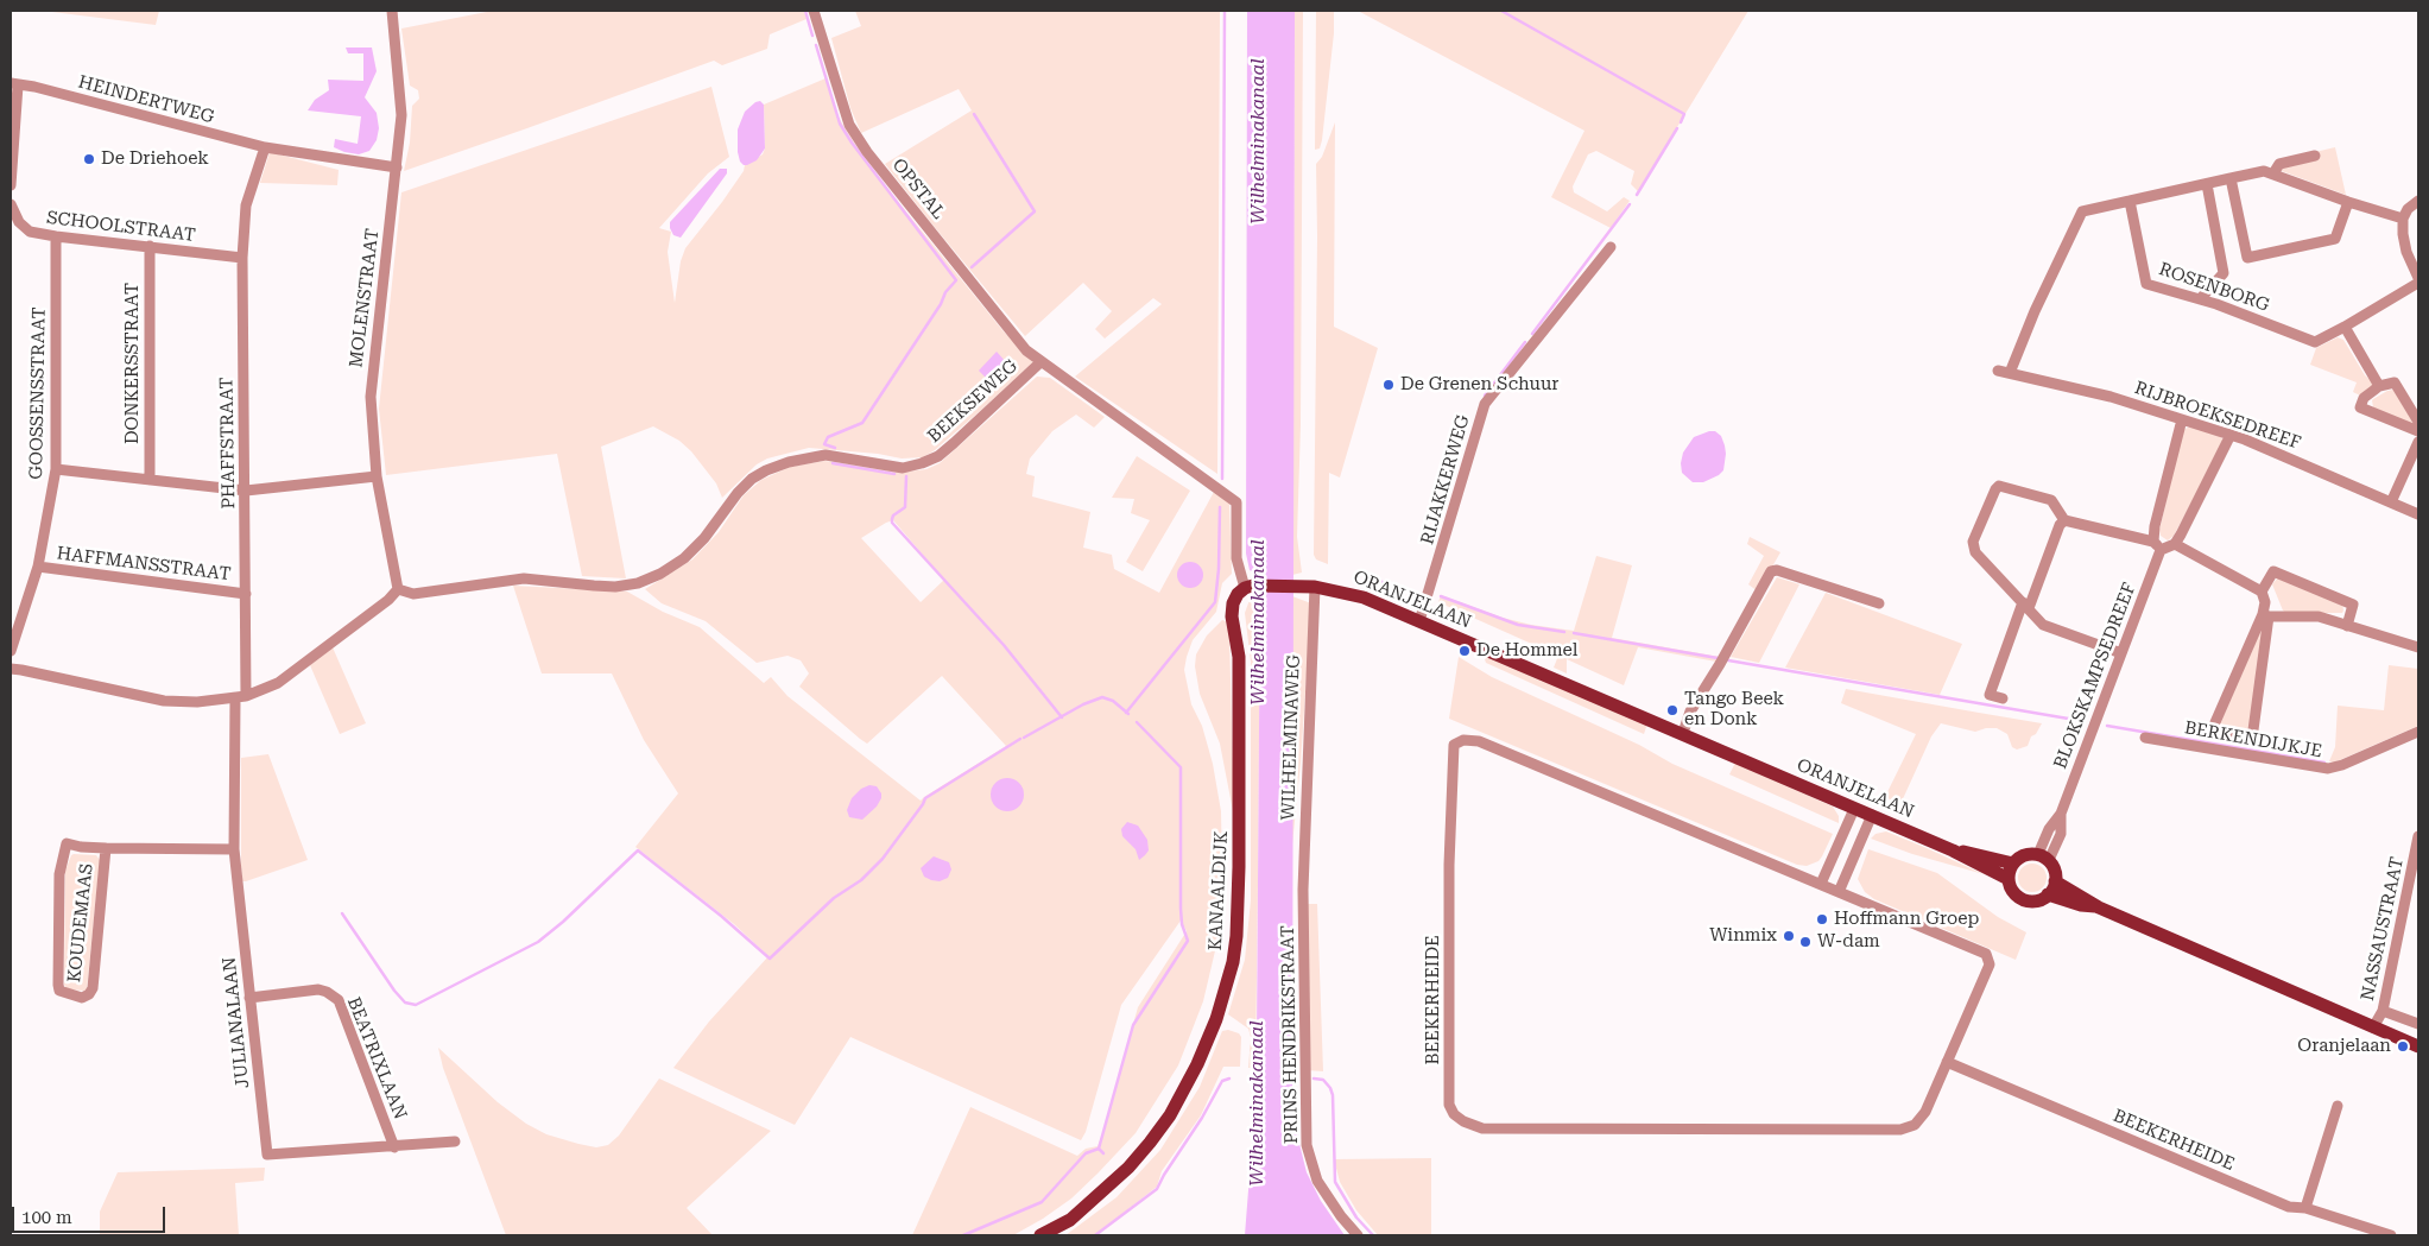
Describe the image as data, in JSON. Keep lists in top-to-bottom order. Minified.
{"streets":{"main road":["ORANJELAAN","KANAALDIJK"],"street":["HEINDERTWEG","OPSTAL","SCHOOLSTRAAT","ROSENBORG","MOLENSTRAAT","DONKERSSTRAAT","GOOSSENSSTRAAT","BEEKSEWEG","RIJBROEKSEDREEF","PHAFFSTRAAT","RIJAKKERWEG","HAFFMANSSTRAAT","BLOKSKAMPSEDREEF","WILHELMINAWEG","BERKENDIJKJE","KOUDEMAAS","NASSAUSTRAAT","BEEKERHEIDE","JULIANALAAN","PRINS HENDRIKSTRAAT","BEATRIXLAAN"]},"crossings":[["HEINDERTWEG","MOLENSTRAAT"],["HEINDERTWEG","PHAFFSTRAAT"],["OPSTAL","BEEKSEWEG"],["SCHOOLSTRAAT","DONKERSSTRAAT"],["SCHOOLSTRAAT","GOOSSENSSTRAAT"],["SCHOOLSTRAAT","PHAFFSTRAAT"],["MOLENSTRAAT","BEEKSEWEG"],["GOOSSENSSTRAAT","HAFFMANSSTRAAT"],["BEEKSEWEG","ORANJELAAN"],["BEEKSEWEG","KANAALDIJK"],["RIJBROEKSEDREEF","BLOKSKAMPSEDREEF"],["PHAFFSTRAAT","HAFFMANSSTRAAT"],["PHAFFSTRAAT","JULIANALAAN"],["RIJAKKERWEG","ORANJELAAN"],["ORANJELAAN","BLOKSKAMPSEDREEF"],["ORANJELAAN","WILHELMINAWEG"],["ORANJELAAN","KANAALDIJK"],["WILHELMINAWEG","PRINS HENDRIKSTRAAT"],["KOUDEMAAS","JULIANALAAN"],["JULIANALAAN","BEATRIXLAAN"]],"water":["Wilhelminakanaal"],"places":["De Driehoek","De Grenen Schuur","De Hommel","Tango Beek en Donk","Hoffmann Groep","Winmix","W-dam","Oranjelaan"],"scale_bar":"100 m"}
